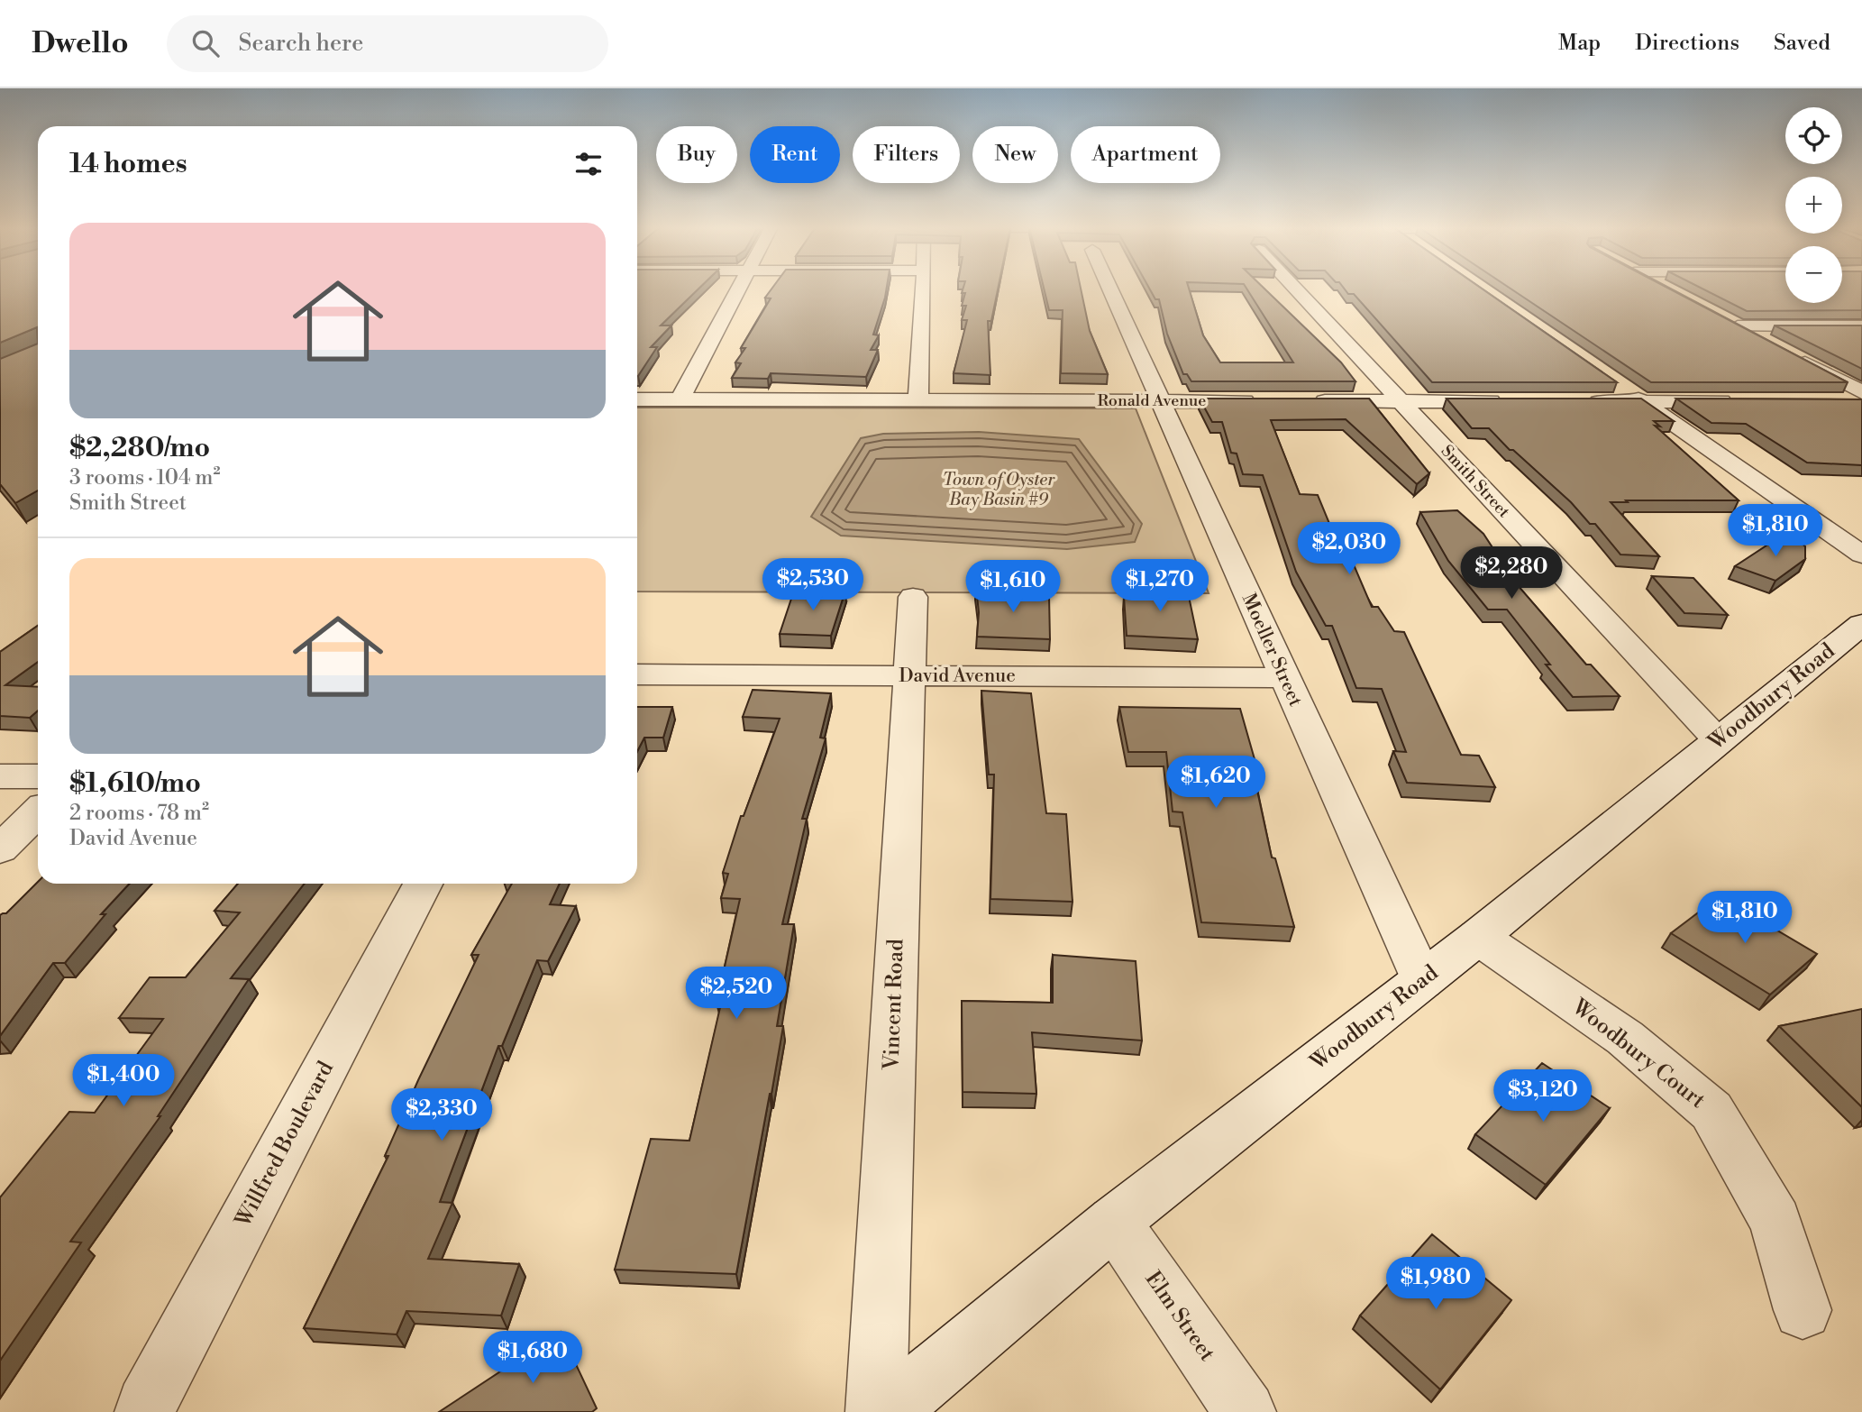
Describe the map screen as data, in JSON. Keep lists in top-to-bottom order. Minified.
{"streets":{"street":["Ronald Avenue","Smith Street","Moeller Street","David Avenue","Woodbury Road","Vincent Road","Woodbury Court","Willfred Boulevard","Elm Street"]},"crossings":[["Ronald Avenue","Moeller Street"],["Smith Street","Woodbury Road"],["Moeller Street","David Avenue"],["Moeller Street","Woodbury Road"],["David Avenue","Vincent Road"],["Woodbury Road","Woodbury Court"],["Woodbury Road","Elm Street"]],"water":["Town of Oyster Bay Basin #9"],"page":{"header":"Dwello","search":"Search here","nav":["Map","Directions","Saved"],"map_buttons":["+","−"],"chip":["Buy","Rent","Filters","New","Apartment"],"heading":"14 homes","list":[{"name":"$2,280/mo","note":"3 rooms · 104 m² · Smith Street"},{"name":"$1,610/mo","note":"2 rooms · 78 m² · David Avenue"}],"price":["$1,810","$2,030","$2,280","$2,530","$1,270","$1,610","$1,620","$1,810","$2,520","$1,400","$3,120","$2,330","$1,980","$1,680"]}}
